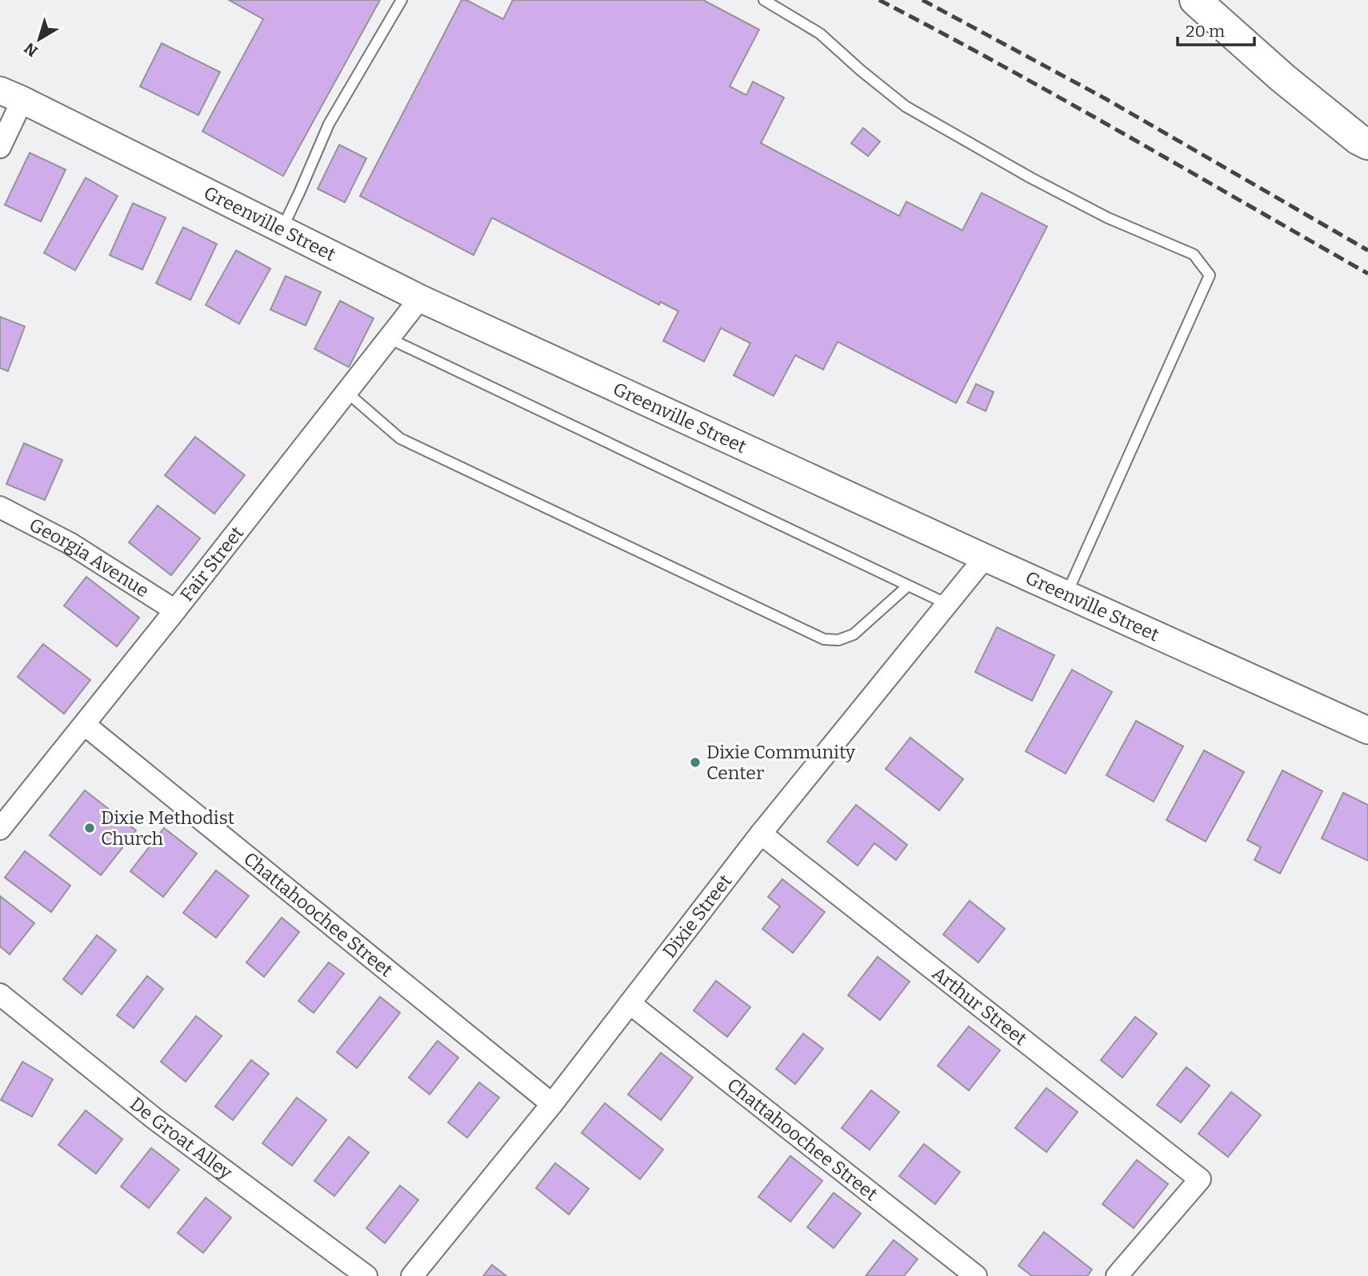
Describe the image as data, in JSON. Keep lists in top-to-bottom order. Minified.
{"streets":{"street":["Greenville Street","Georgia Avenue","Fair Street","Chattahoochee Street","Dixie Street","Arthur Street","De Groat Alley"]},"crossings":[["Greenville Street","Fair Street"],["Greenville Street","Dixie Street"],["Georgia Avenue","Fair Street"],["Fair Street","Chattahoochee Street"],["Chattahoochee Street","Dixie Street"],["Dixie Street","Arthur Street"]],"places":["Dixie Community Center","Dixie Methodist Church"],"scale_bar":"20 m","north":"bottom left"}
